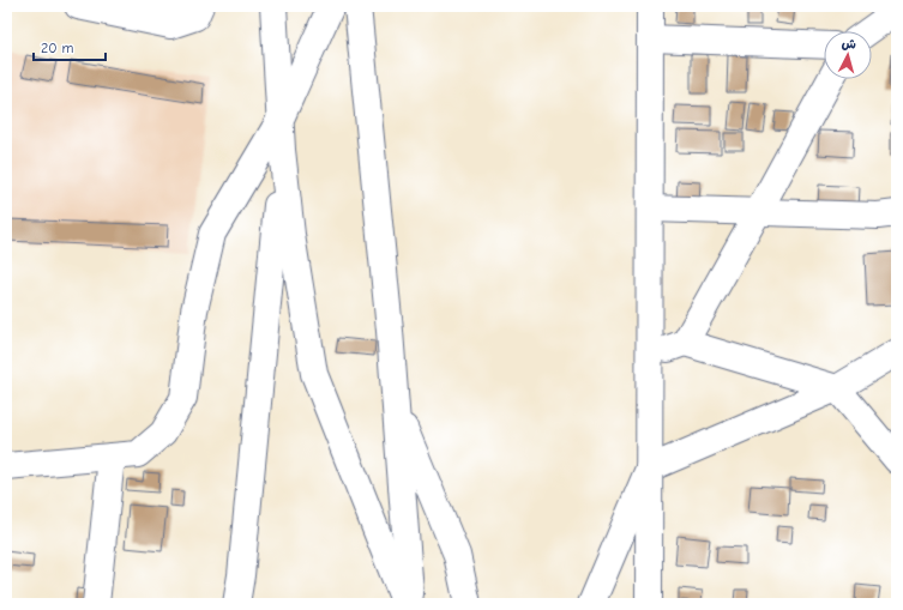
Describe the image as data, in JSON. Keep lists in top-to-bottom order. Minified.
{"scale_bar":"20 m","north":"top"}
